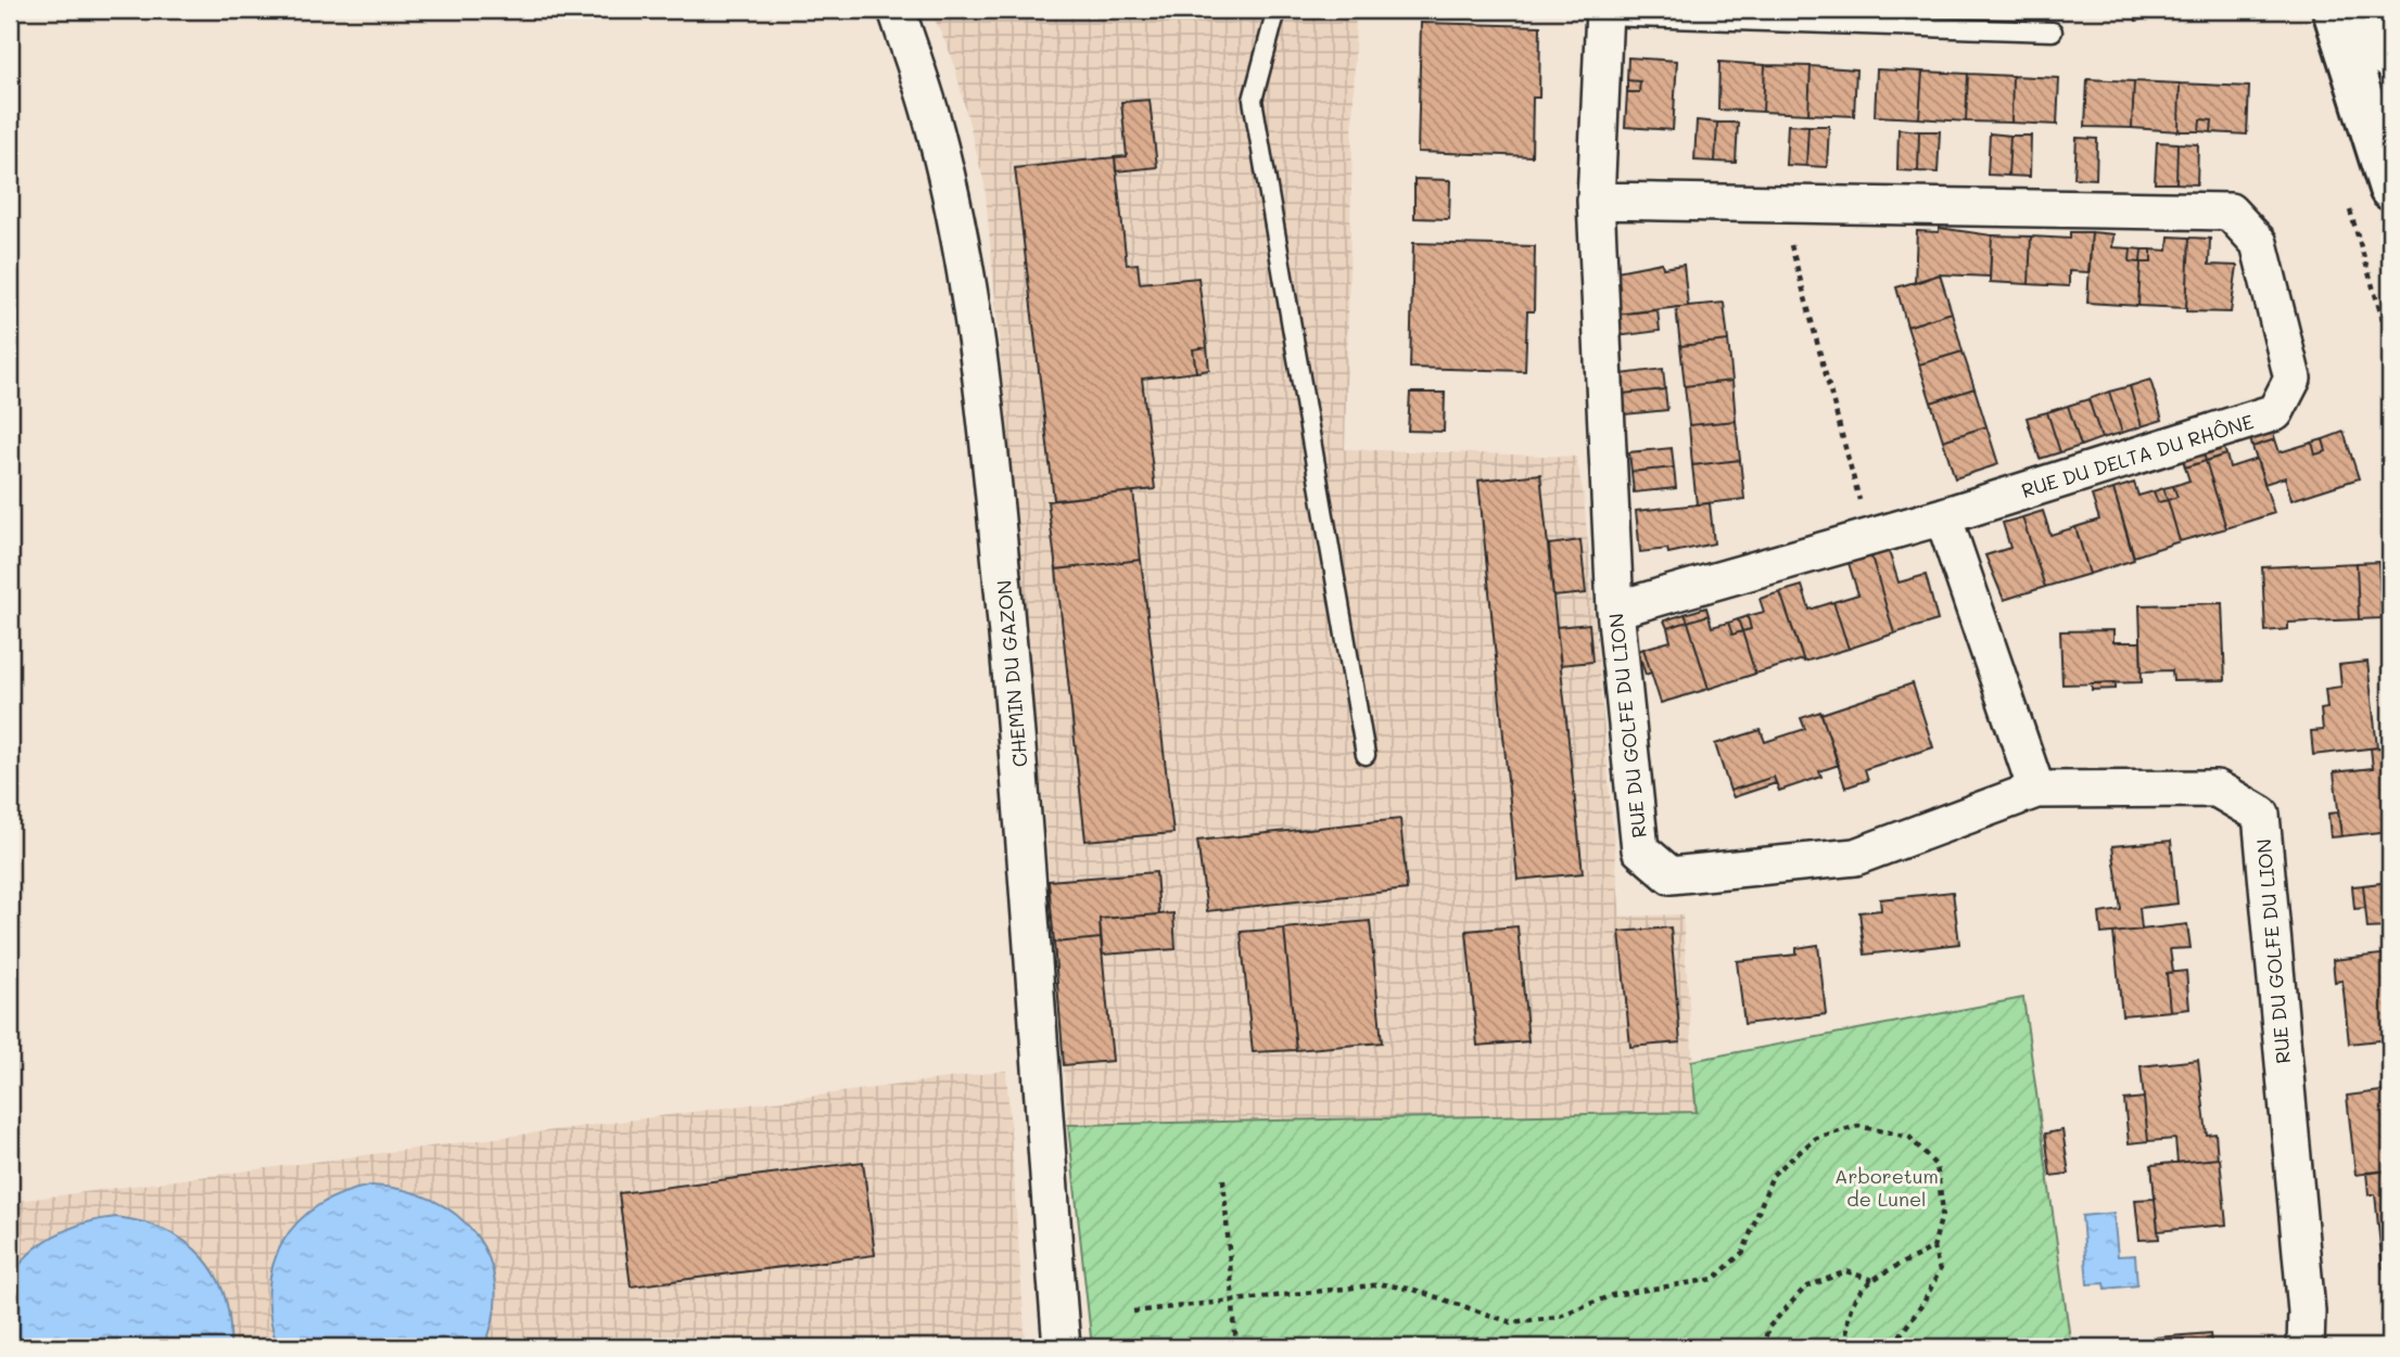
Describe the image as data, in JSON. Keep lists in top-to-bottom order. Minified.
{"streets":{"street":["RUE DU DELTA DU RHÔNE","CHEMIN DU GAZON","RUE DU GOLFE DU LION"]},"crossings":[["RUE DU DELTA DU RHÔNE","RUE DU GOLFE DU LION"]],"parks":["Arboretum de Lunel"]}
